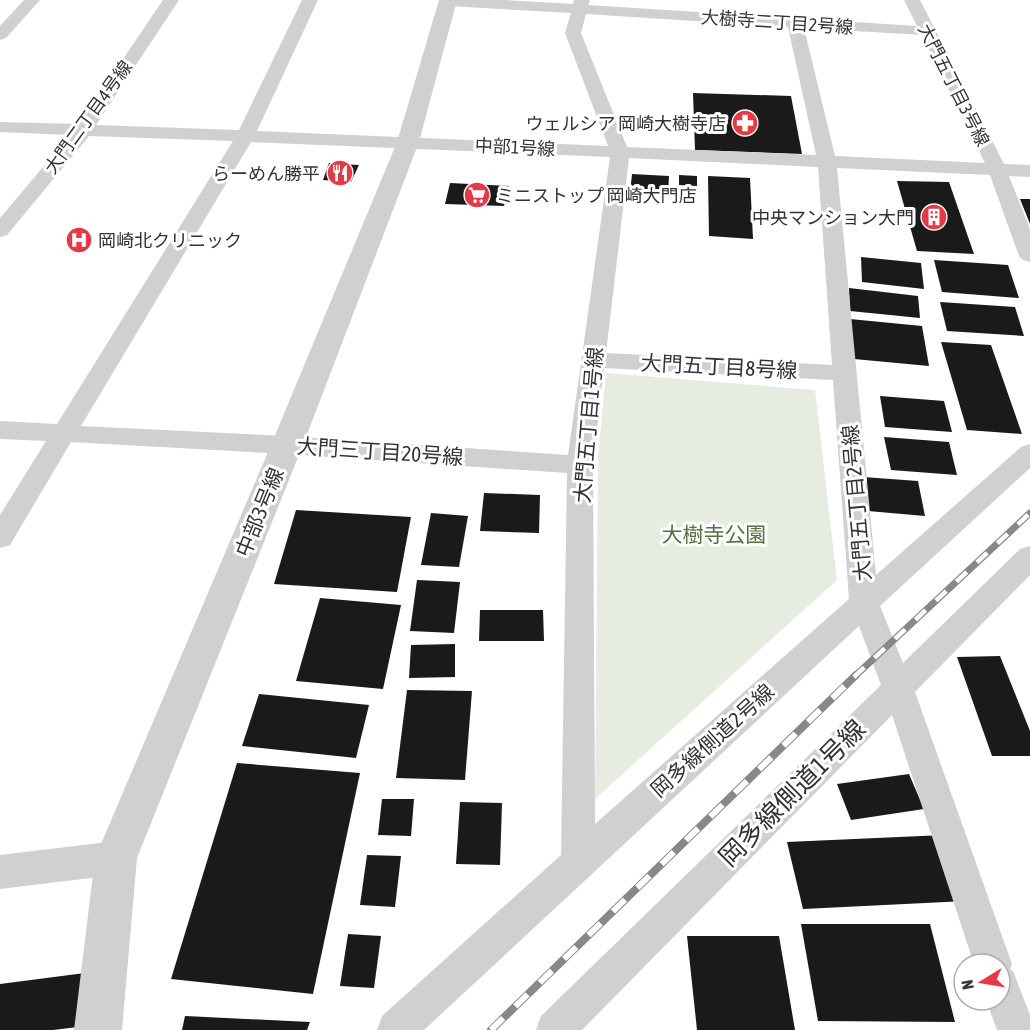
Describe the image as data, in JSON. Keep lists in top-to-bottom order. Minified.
{"streets":{"street":["大樹寺二丁目2号線","大門五丁目3号線","大門二丁目4号線","中部1号線","大門五丁目8号線","大門五丁目1号線","大門三丁目20号線","大門五丁目2号線","中部3号線","岡多線側道2号線","岡多線側道1号線"]},"crossings":[["大樹寺二丁目2号線","大門五丁目3号線"],["大樹寺二丁目2号線","大門五丁目1号線"],["大樹寺二丁目2号線","大門五丁目2号線"],["大樹寺二丁目2号線","中部3号線"],["大門五丁目3号線","中部1号線"],["大門二丁目4号線","中部1号線"],["中部1号線","大門五丁目1号線"],["中部1号線","大門五丁目2号線"],["中部1号線","中部3号線"],["大門五丁目8号線","大門五丁目1号線"],["大門五丁目8号線","大門五丁目2号線"],["大門五丁目1号線","大門三丁目20号線"],["大門五丁目1号線","岡多線側道2号線"],["大門三丁目20号線","中部3号線"],["大門五丁目2号線","岡多線側道2号線"],["大門五丁目2号線","岡多線側道1号線"]],"parks":["大樹寺公園"],"places":{"pharmacy":["ウェルシア 岡崎大樹寺店"],"restaurant":["らーめん勝平"],"supermarket":["ミニストップ 岡崎大門店"],"building":["中央マンション大門"],"hospital":["岡崎北クリニック"]},"north":"left"}
